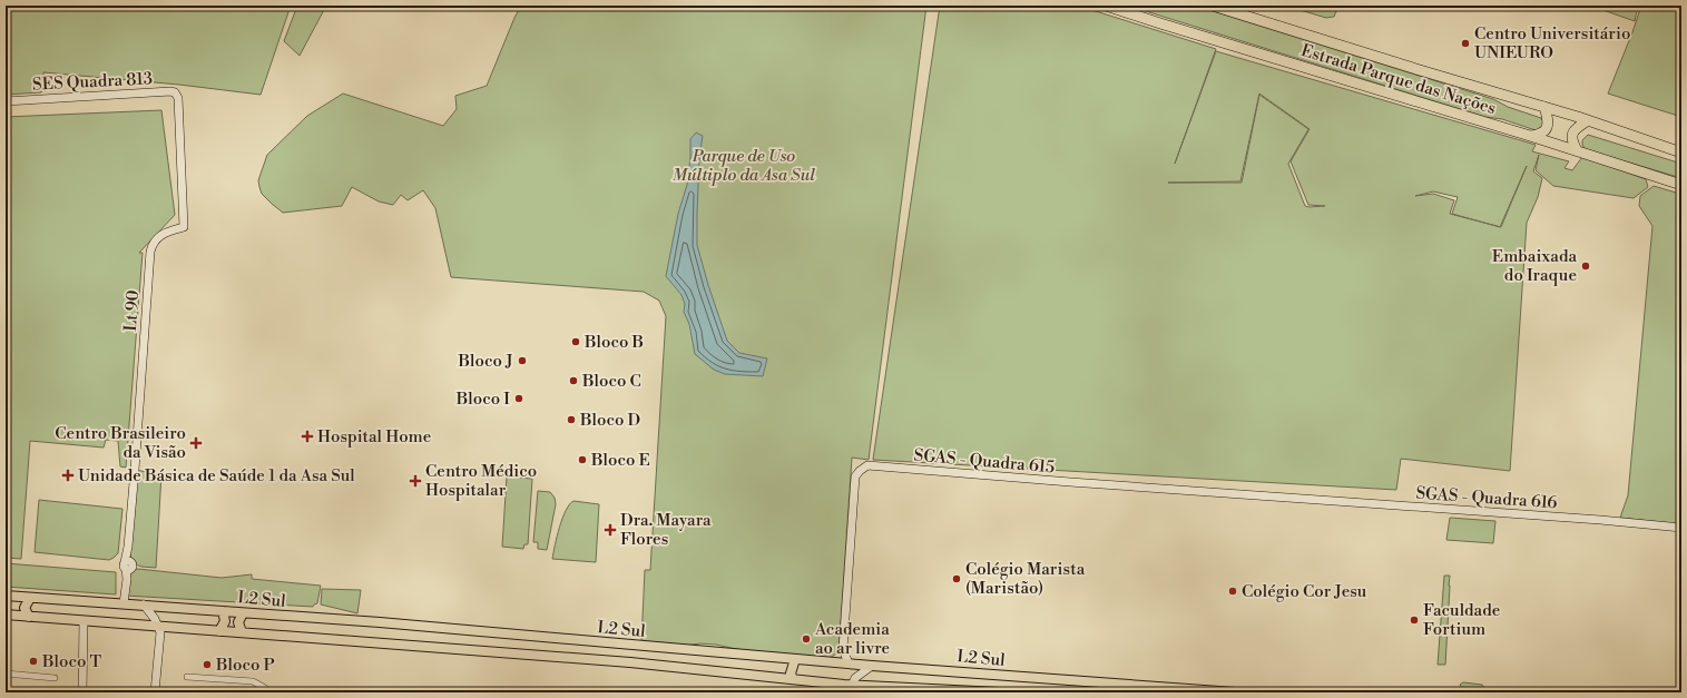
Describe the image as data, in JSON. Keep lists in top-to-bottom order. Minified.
{"streets":{"highway":["Estrada Parque das Nações"],"main road":["L2 Sul"],"street":["SES Quadra 813","Lt 90","SGAS - Quadra 615","SGAS - Quadra 616"]},"crossings":[["SES Quadra 813","Lt 90"],["Lt 90","L2 Sul"],["SGAS - Quadra 615","SGAS - Quadra 616"],["SGAS - Quadra 615","L2 Sul"]],"parks":["Parque de Uso Múltiplo da Asa Sul"],"places":{"other":["Centro Universitário UNIEURO","Embaixada do Iraque","Bloco B","Bloco J","Bloco C","Bloco I","Bloco D","Bloco E","Colégio Marista (Maristão)","Colégio Cor Jesu","Faculdade Fortium","Academia ao ar livre","Bloco T","Bloco P"],"health":["Hospital Home","Centro Brasileiro da Visão","Unidade Básica de Saúde 1 da Asa Sul","Centro Médico Hospitalar","Dra. Mayara Flores"]}}
